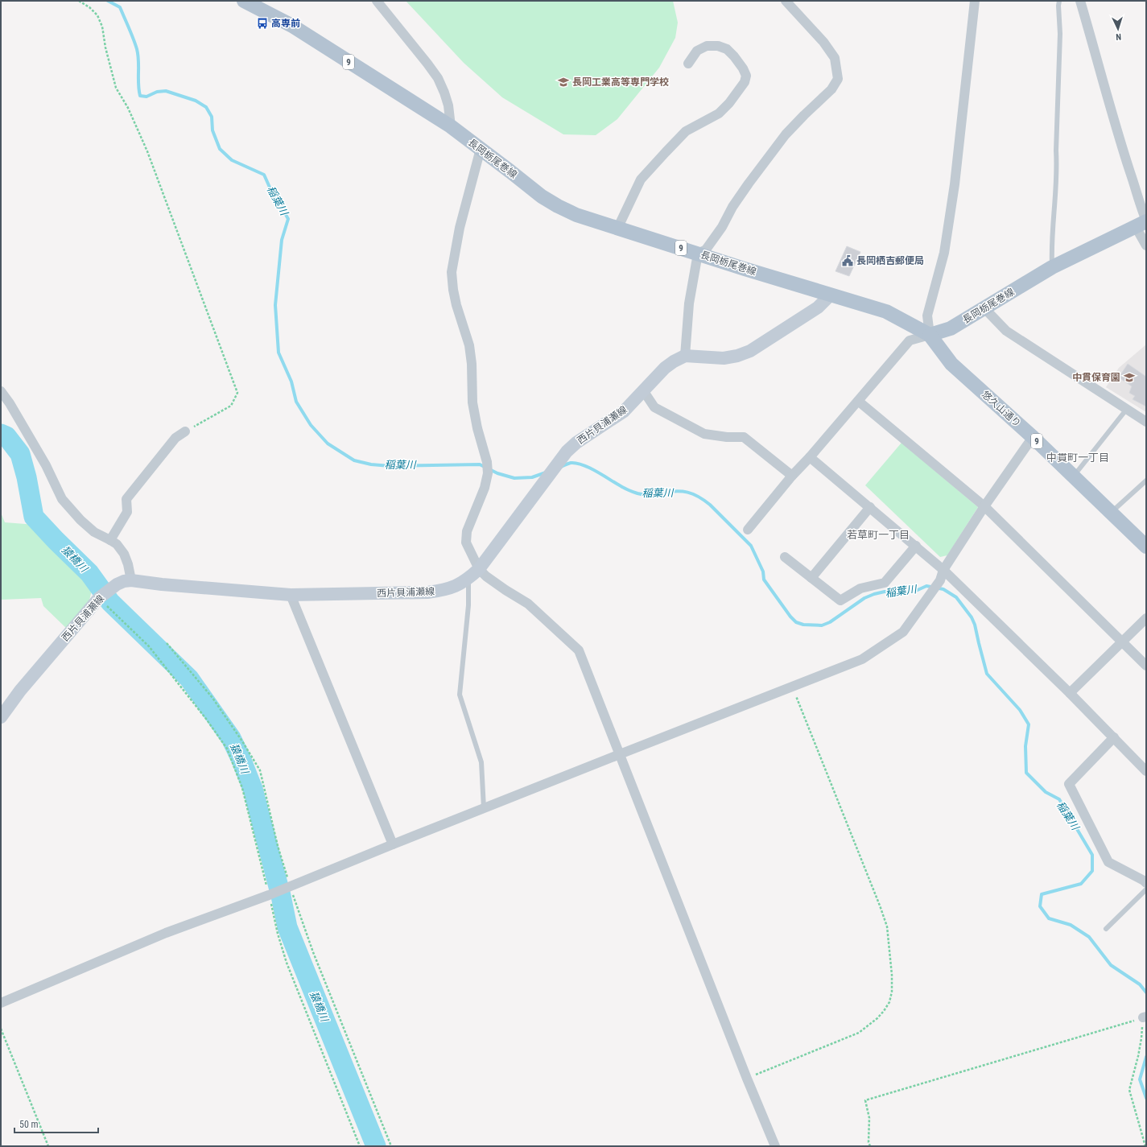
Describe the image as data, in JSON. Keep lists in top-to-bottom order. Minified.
{"streets":{"main road":["9","長岡栃尾巻線","悠久山通り","西片貝浦瀬線"]},"crossings":[["長岡栃尾巻線","悠久山通り"]],"districts":["中貫町一丁目","若草町一丁目"],"water":["稲葉川","猿橋川"],"places":{"bus stop":["高専前"],"school or university":["長岡工業高等専門学校","中貫保育園"],"public building":["長岡栖吉郵便局"]},"scale_bar":"50 m","north":"bottom"}
